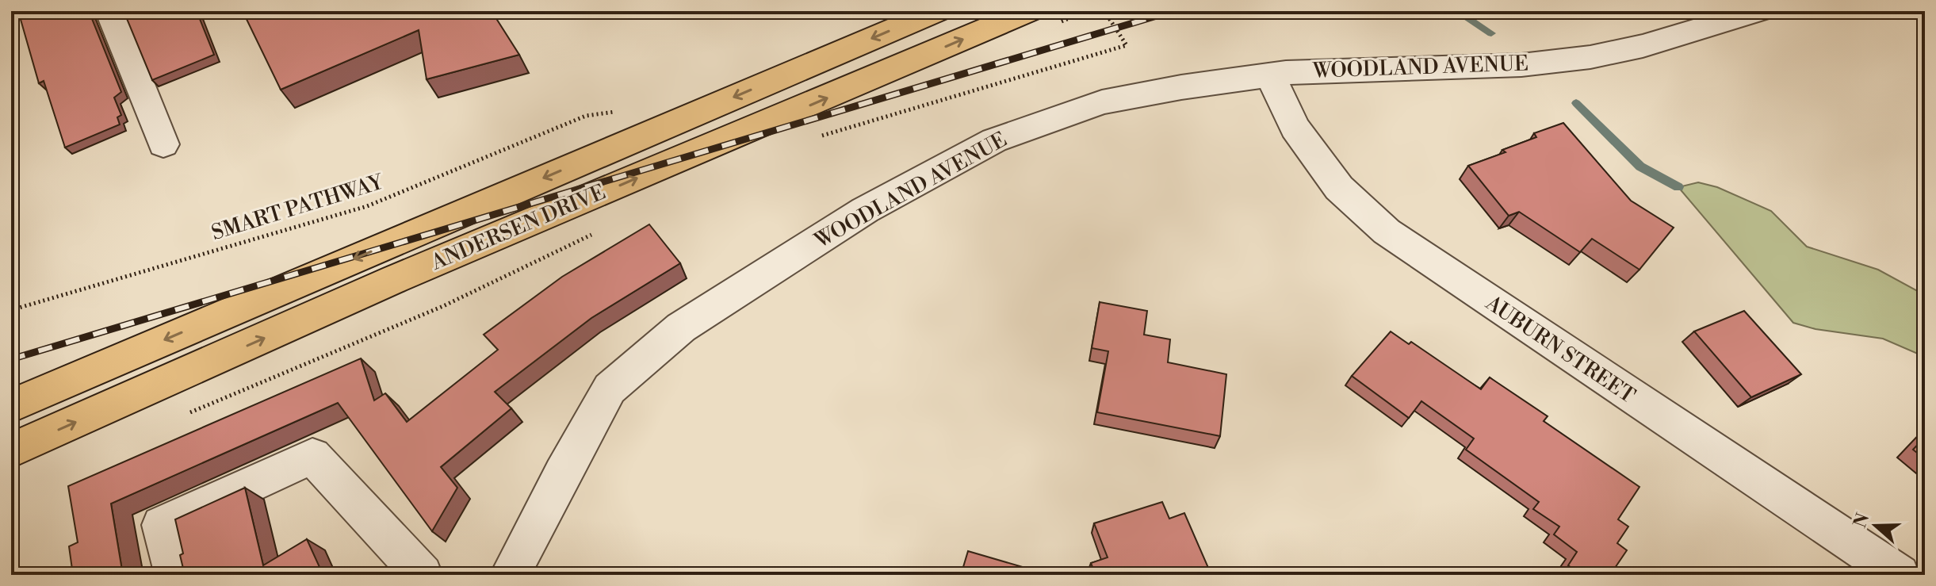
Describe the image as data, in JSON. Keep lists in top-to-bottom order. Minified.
{"streets":{"main road":["ANDERSEN DRIVE"],"street":["WOODLAND AVENUE","AUBURN STREET"],"path":["SMART PATHWAY"]},"crossings":[["WOODLAND AVENUE","AUBURN STREET"]],"north":"left"}
